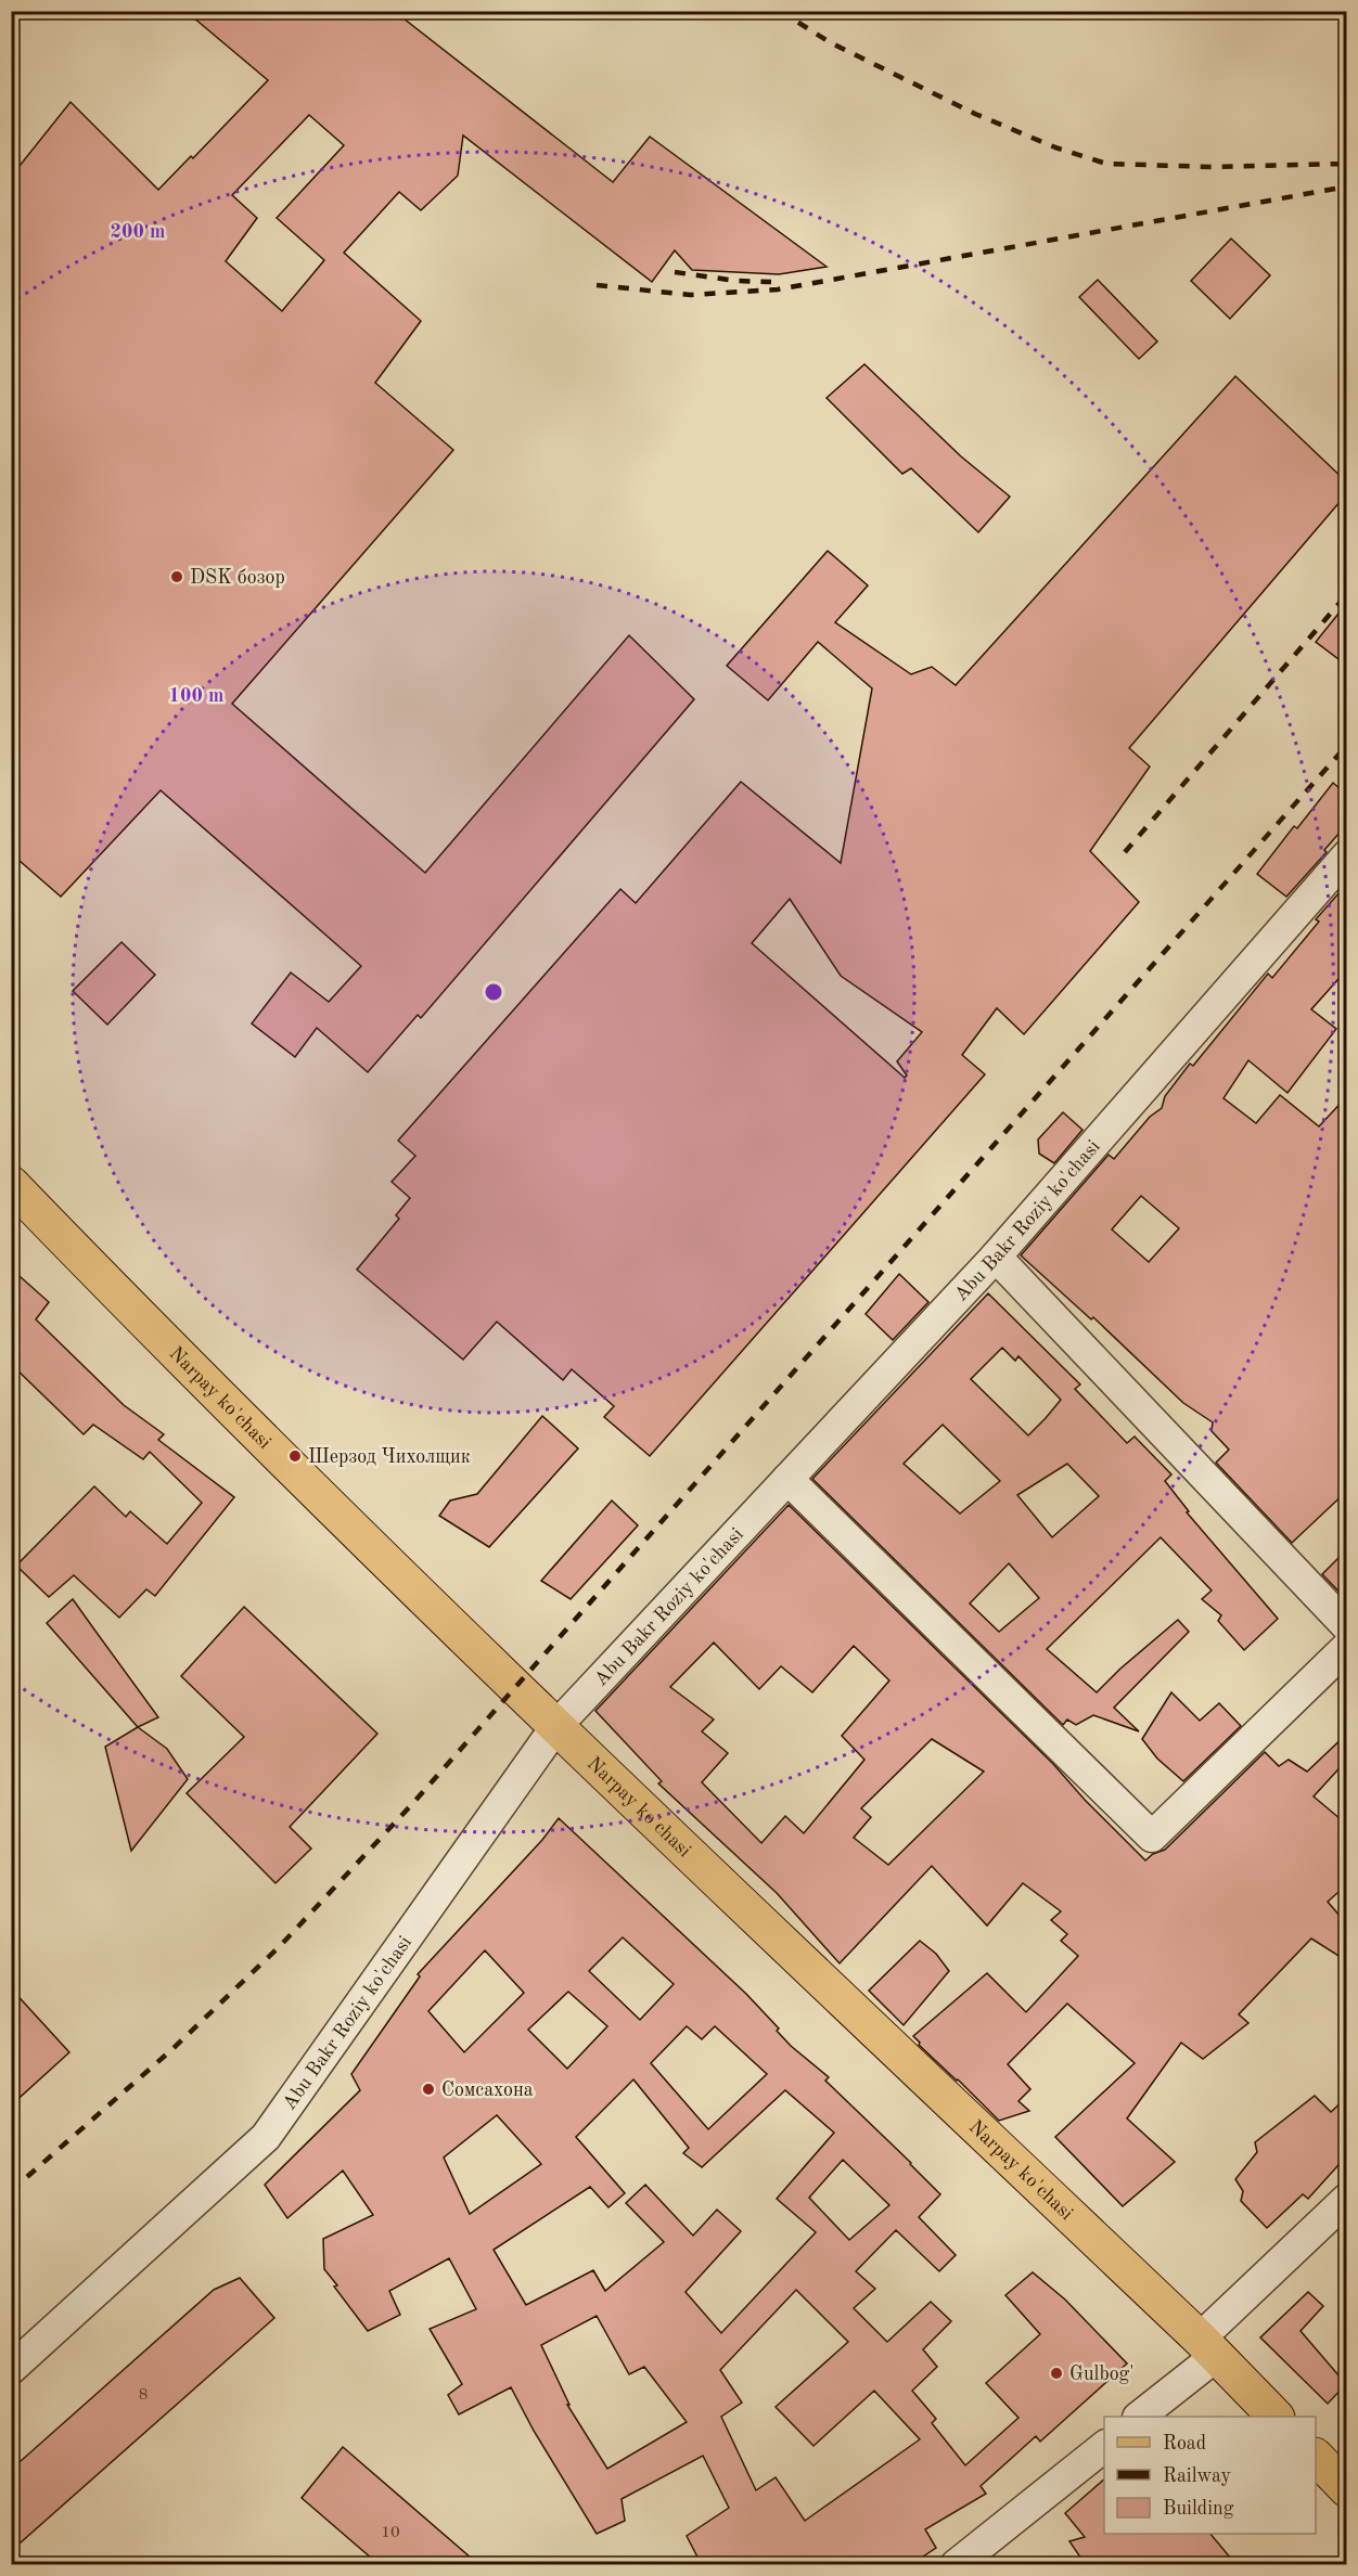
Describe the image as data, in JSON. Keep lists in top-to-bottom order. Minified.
{"streets":{"main road":["Narpay ko'chasi"],"street":["Abu Bakr Roziy ko'chasi"]},"crossings":[["Abu Bakr Roziy ko'chasi","Narpay ko'chasi"]],"places":["DSK бозор","Шерзод Чихолщик","Сомсахона","Gulbog'"],"house_numbers":["8","10"],"legend":["Road","Railway","Building"],"rings":["200 m","100 m"]}
